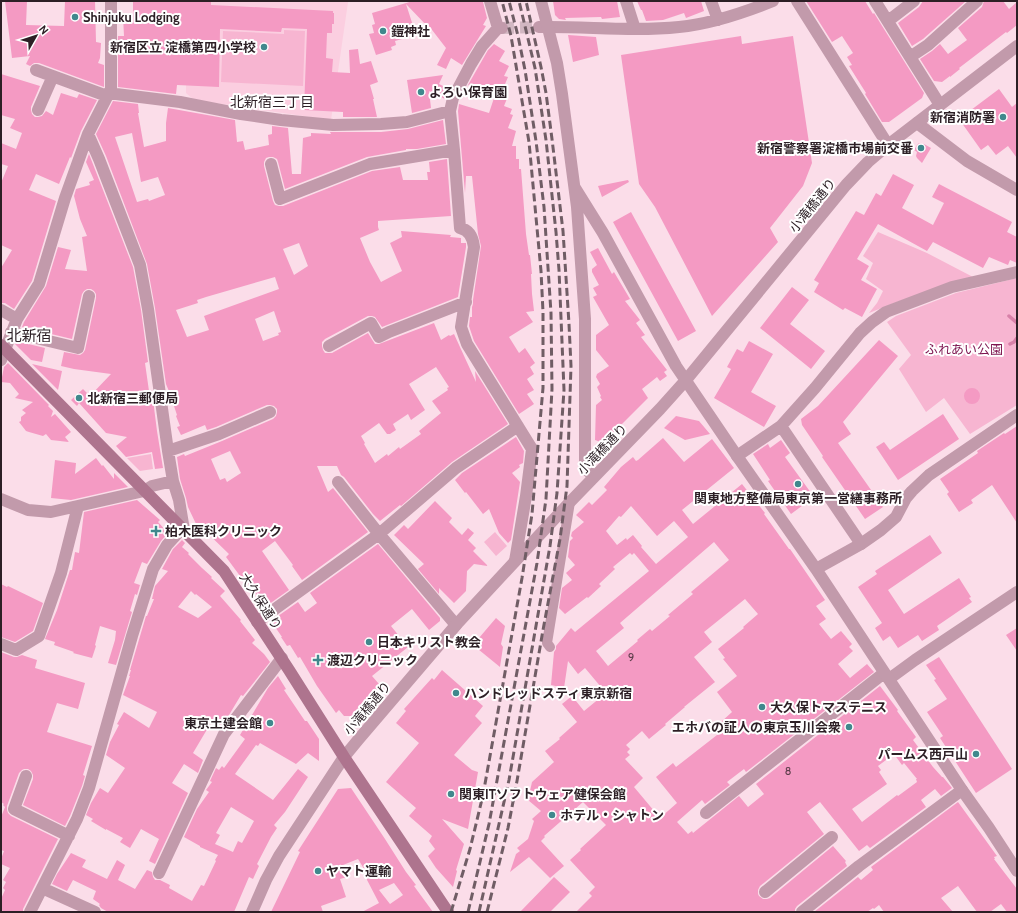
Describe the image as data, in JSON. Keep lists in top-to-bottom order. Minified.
{"streets":{"main road":["大久保通り"],"street":["小滝橋通り"]},"crossings":[["小滝橋通り","大久保通り"]],"districts":["北新宿三丁目","北新宿"],"parks":["ふれあい公園"],"places":{"other":["Shinjuku Lodging","鎧神社","新宿区立 淀橋第四小学校","よろい保育園","新宿消防署","新宿警察署淀橋市場前交番","北新宿三郵便局","関東地方整備局東京第一営繕事務所","日本キリスト教会","ハンドレッドスティ東京新宿","大久保トマステニス","東京土建会館","エホバの証人の東京玉川会衆","パームス西戸山","関東ITソフトウェア健保会館","ホテル・シャトン","ヤマト運輸"],"health":["柏木医科クリニック","渡辺クリニック"]},"house_numbers":["9","8"],"north":"top right"}
